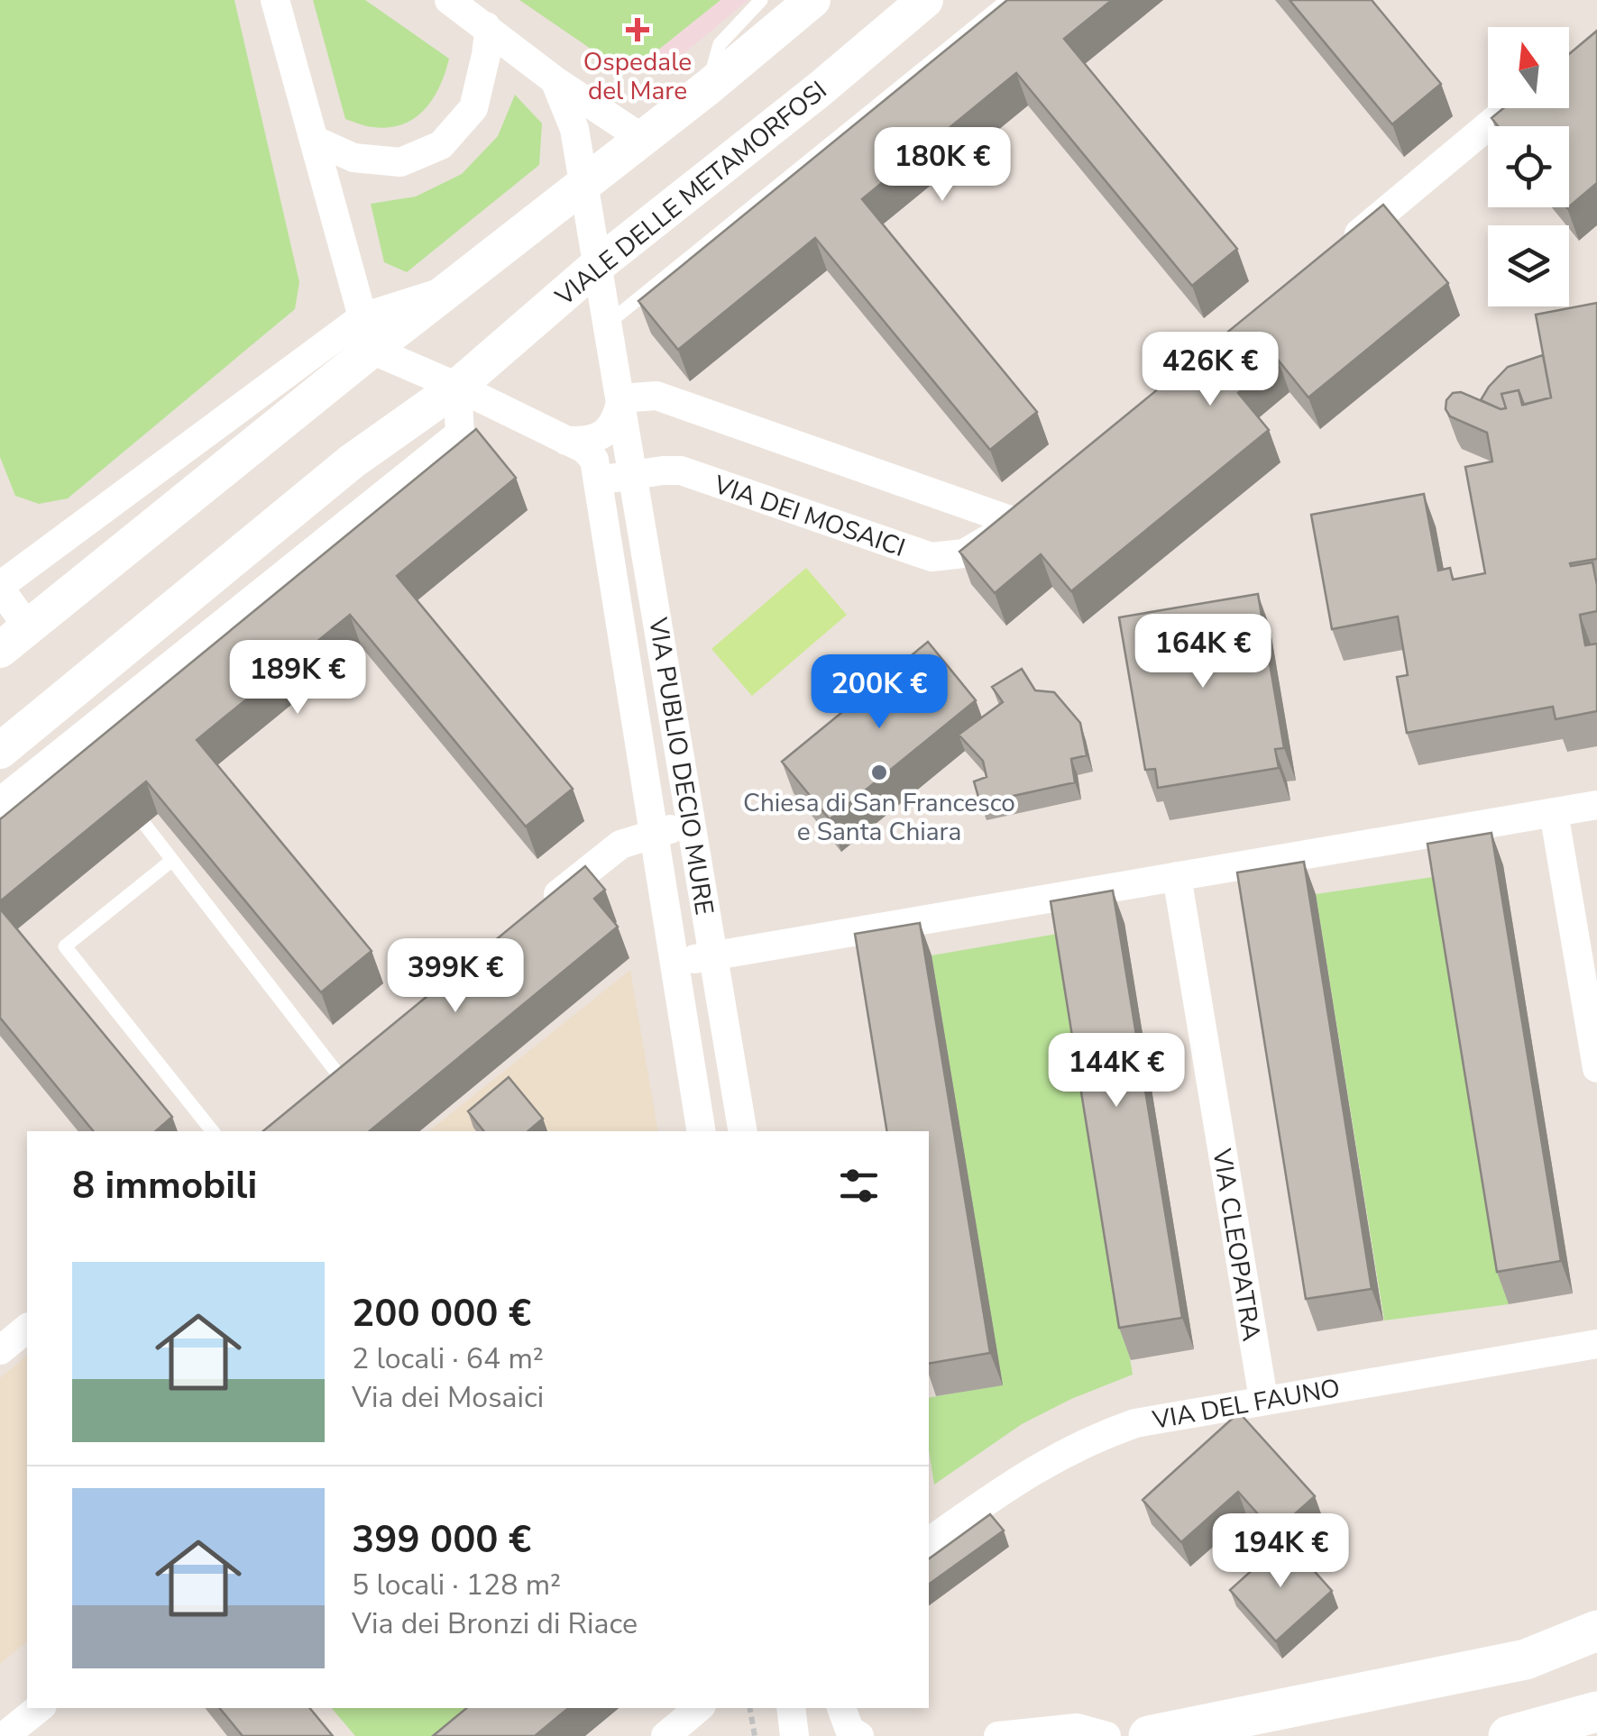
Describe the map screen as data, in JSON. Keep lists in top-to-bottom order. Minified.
{"streets":{"street":["VIALE DELLE METAMORFOSI","VIA DEI MOSAICI","VIA PUBLIO DECIO MURE","VIA CLEOPATRA","VIA DEL FAUNO"]},"crossings":[["VIALE DELLE METAMORFOSI","VIA PUBLIO DECIO MURE"],["VIA DEI MOSAICI","VIA PUBLIO DECIO MURE"],["VIA CLEOPATRA","VIA DEL FAUNO"]],"places":{"health":["Ospedale del Mare"],"other":["Chiesa di San Francesco e Santa Chiara"]},"north":"top","page":{"price":["180K €","426K €","164K €","189K €","200K €","399K €","144K €","194K €"],"heading":"8 immobili","list":[{"name":"200 000 €","note":"2 locali · 64 m² · Via dei Mosaici"},{"name":"399 000 €","note":"5 locali · 128 m² · Via dei Bronzi di Riace"}]}}
